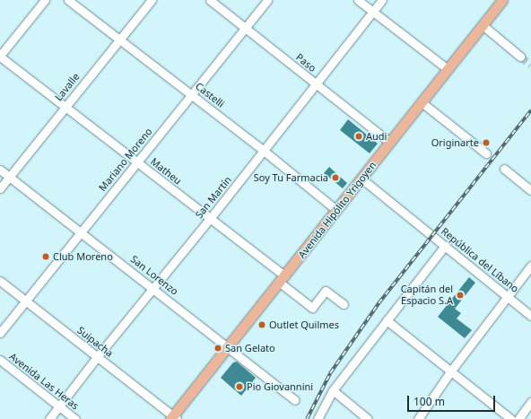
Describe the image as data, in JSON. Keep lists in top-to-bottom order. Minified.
{"streets":{"main road":["Avenida Hipólito Yrigoyen"],"street":["Paso","Lavalle","Castelli","Mariano Moreno","Matheu","San Martín","República del Líbano","San Lorenzo","Suipacha","Avenida Las Heras"]},"crossings":[["Paso","Mariano Moreno"],["Paso","San Martín"],["Paso","Avenida Hipólito Yrigoyen"],["Lavalle","Castelli"],["Lavalle","Matheu"],["Lavalle","San Lorenzo"],["Castelli","Mariano Moreno"],["Castelli","San Martín"],["Castelli","Avenida Hipólito Yrigoyen"],["Mariano Moreno","Matheu"],["Mariano Moreno","San Lorenzo"],["Mariano Moreno","Suipacha"],["Matheu","San Martín"],["Matheu","Avenida Hipólito Yrigoyen"],["San Martín","San Lorenzo"],["San Martín","Suipacha"],["San Martín","Avenida Las Heras"],["Avenida Hipólito Yrigoyen","República del Líbano"],["Avenida Hipólito Yrigoyen","San Lorenzo"],["Avenida Hipólito Yrigoyen","Suipacha"]],"places":["Audi","Originarte","Soy Tu Farmacia","Club Moreno","Capitán del Espacio S.A","Outlet Quilmes","San Gelato","Pio Giovannini"],"scale_bar":"100 m"}
